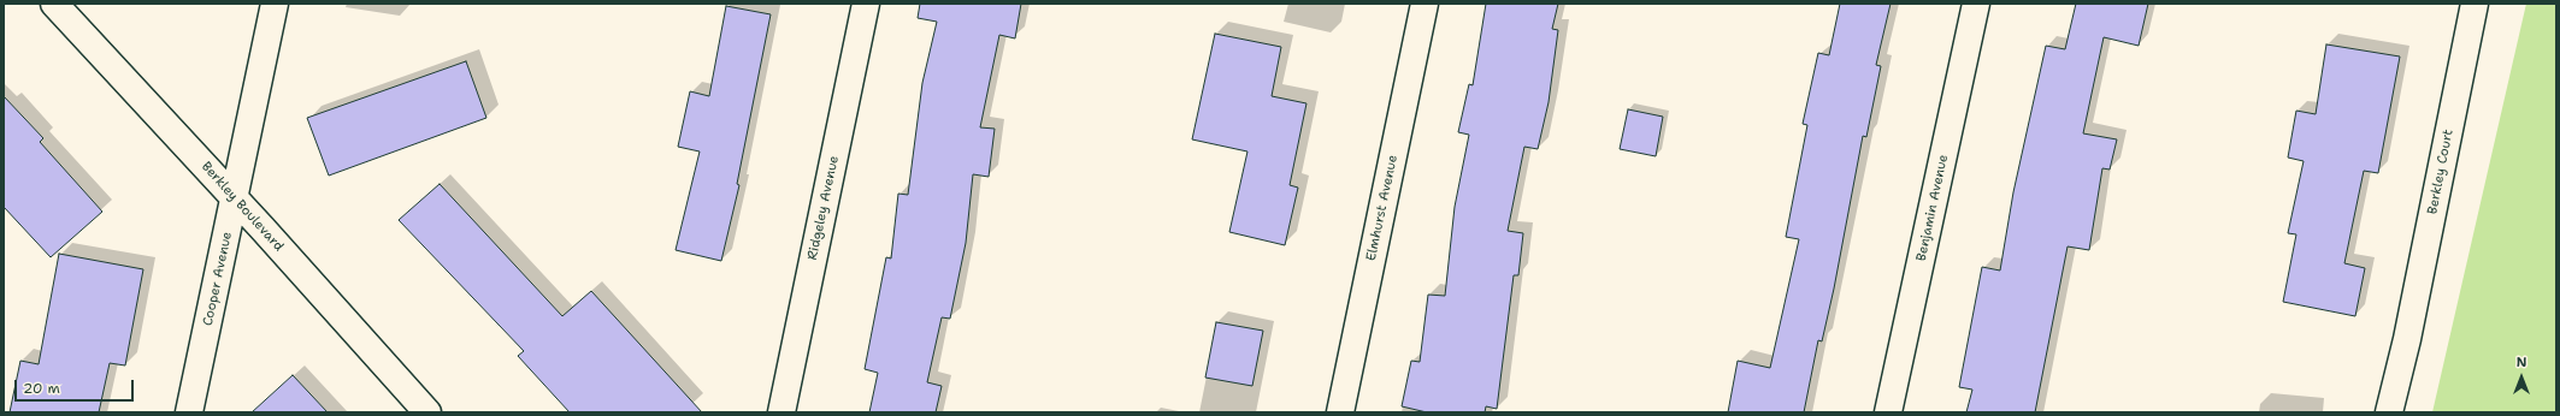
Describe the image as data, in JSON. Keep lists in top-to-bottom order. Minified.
{"streets":{"street":["Berkley Court","Berkley Boulevard","Ridgeley Avenue","Elmhurst Avenue","Benjamin Avenue","Cooper Avenue"]},"crossings":[["Berkley Boulevard","Cooper Avenue"]],"scale_bar":"20 m","north":"top"}
